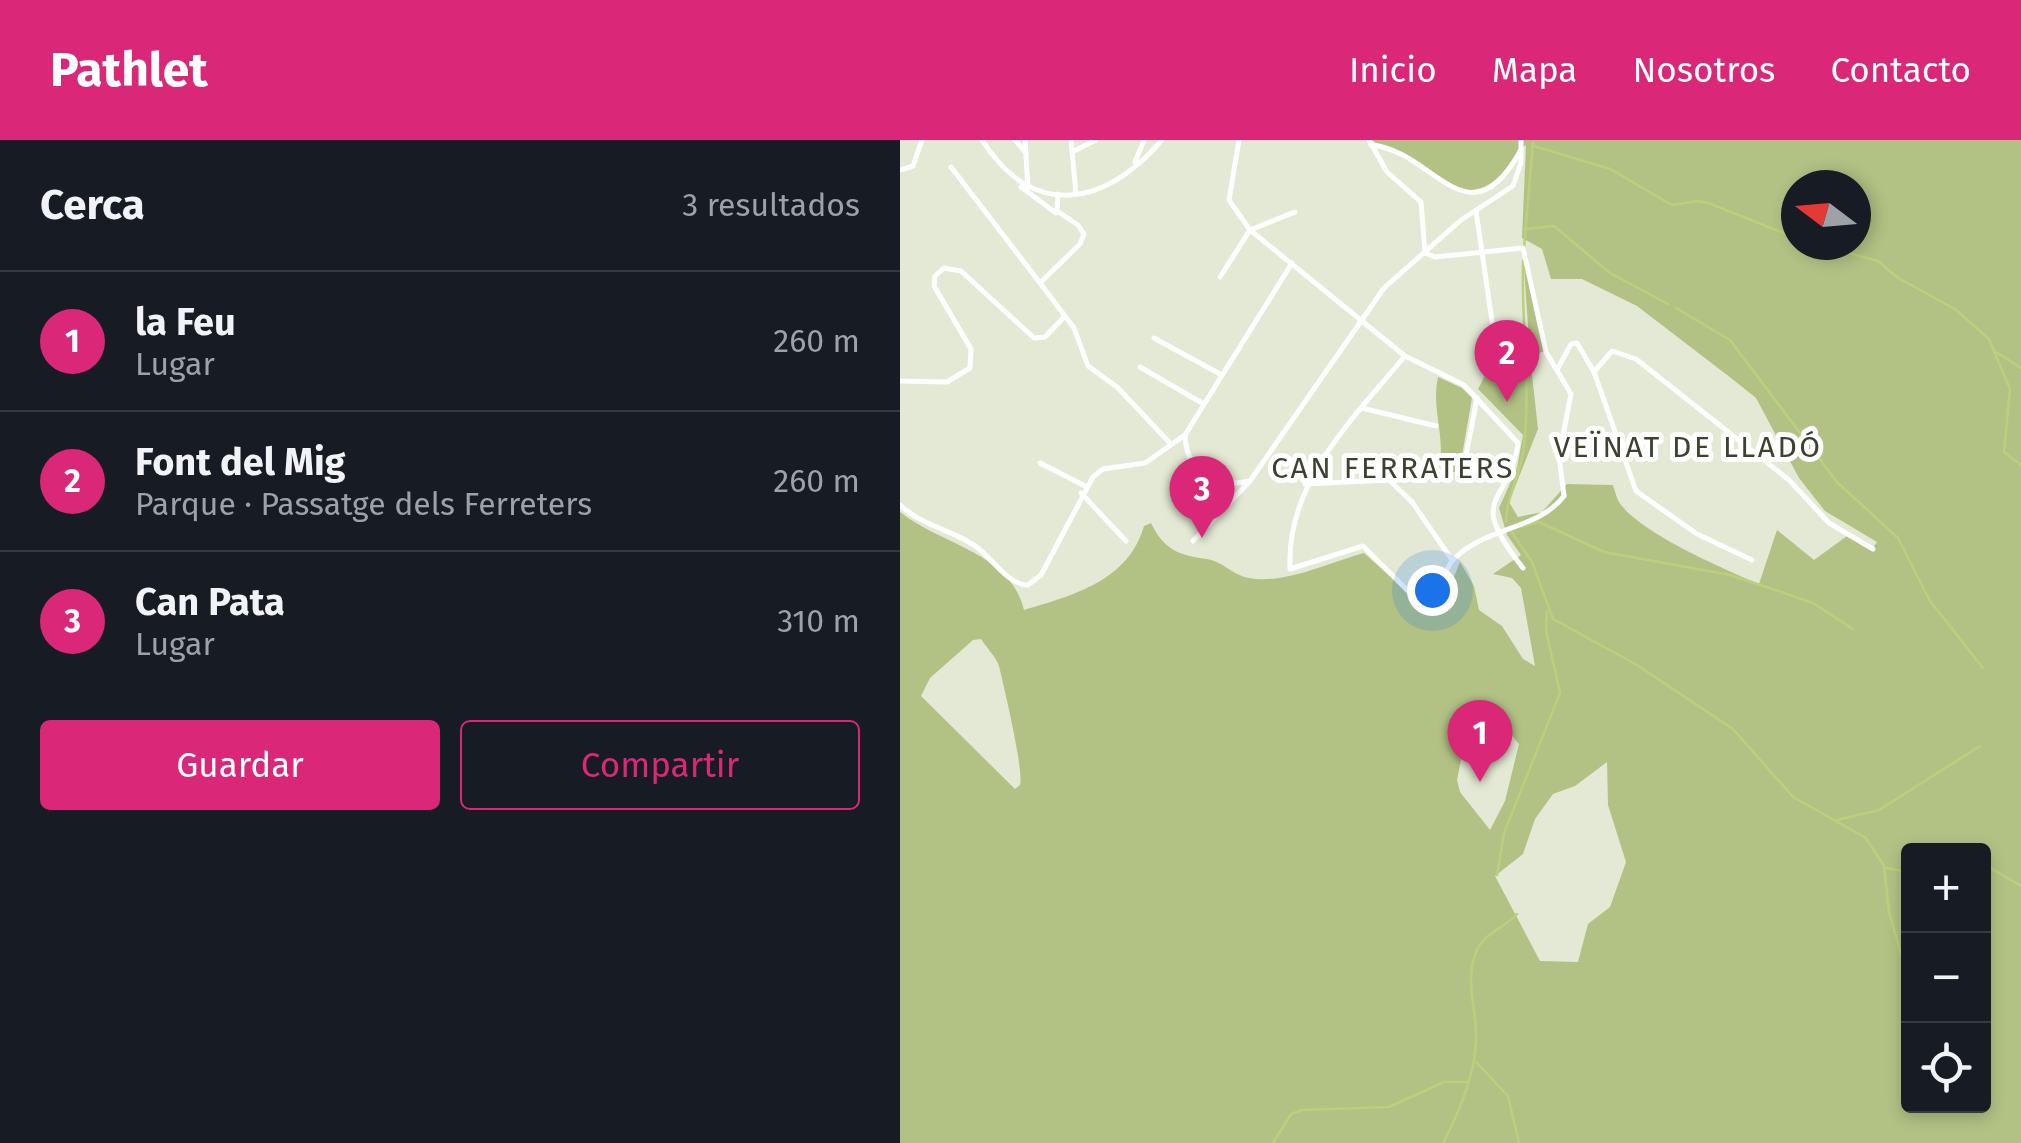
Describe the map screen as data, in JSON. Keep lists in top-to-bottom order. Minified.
{"districts":["VEÏNAT DE LLADÓ","CAN FERRATERS"],"north":"left","page":{"header":"Pathlet","nav":["Inicio","Mapa","Nosotros","Contacto"],"heading":["Cerca","3 resultados"],"list":[{"mark":"1","name":"la Feu","note":"Lugar","value":"260 m"},{"mark":"2","name":"Font del Mig","note":"Parque · Passatge dels Ferreters","value":"260 m"},{"mark":"3","name":"Can Pata","note":"Lugar","value":"310 m"}],"pins":["2","3","1"],"buttons":["Guardar","Compartir"],"map_buttons":["+","−"]}}
